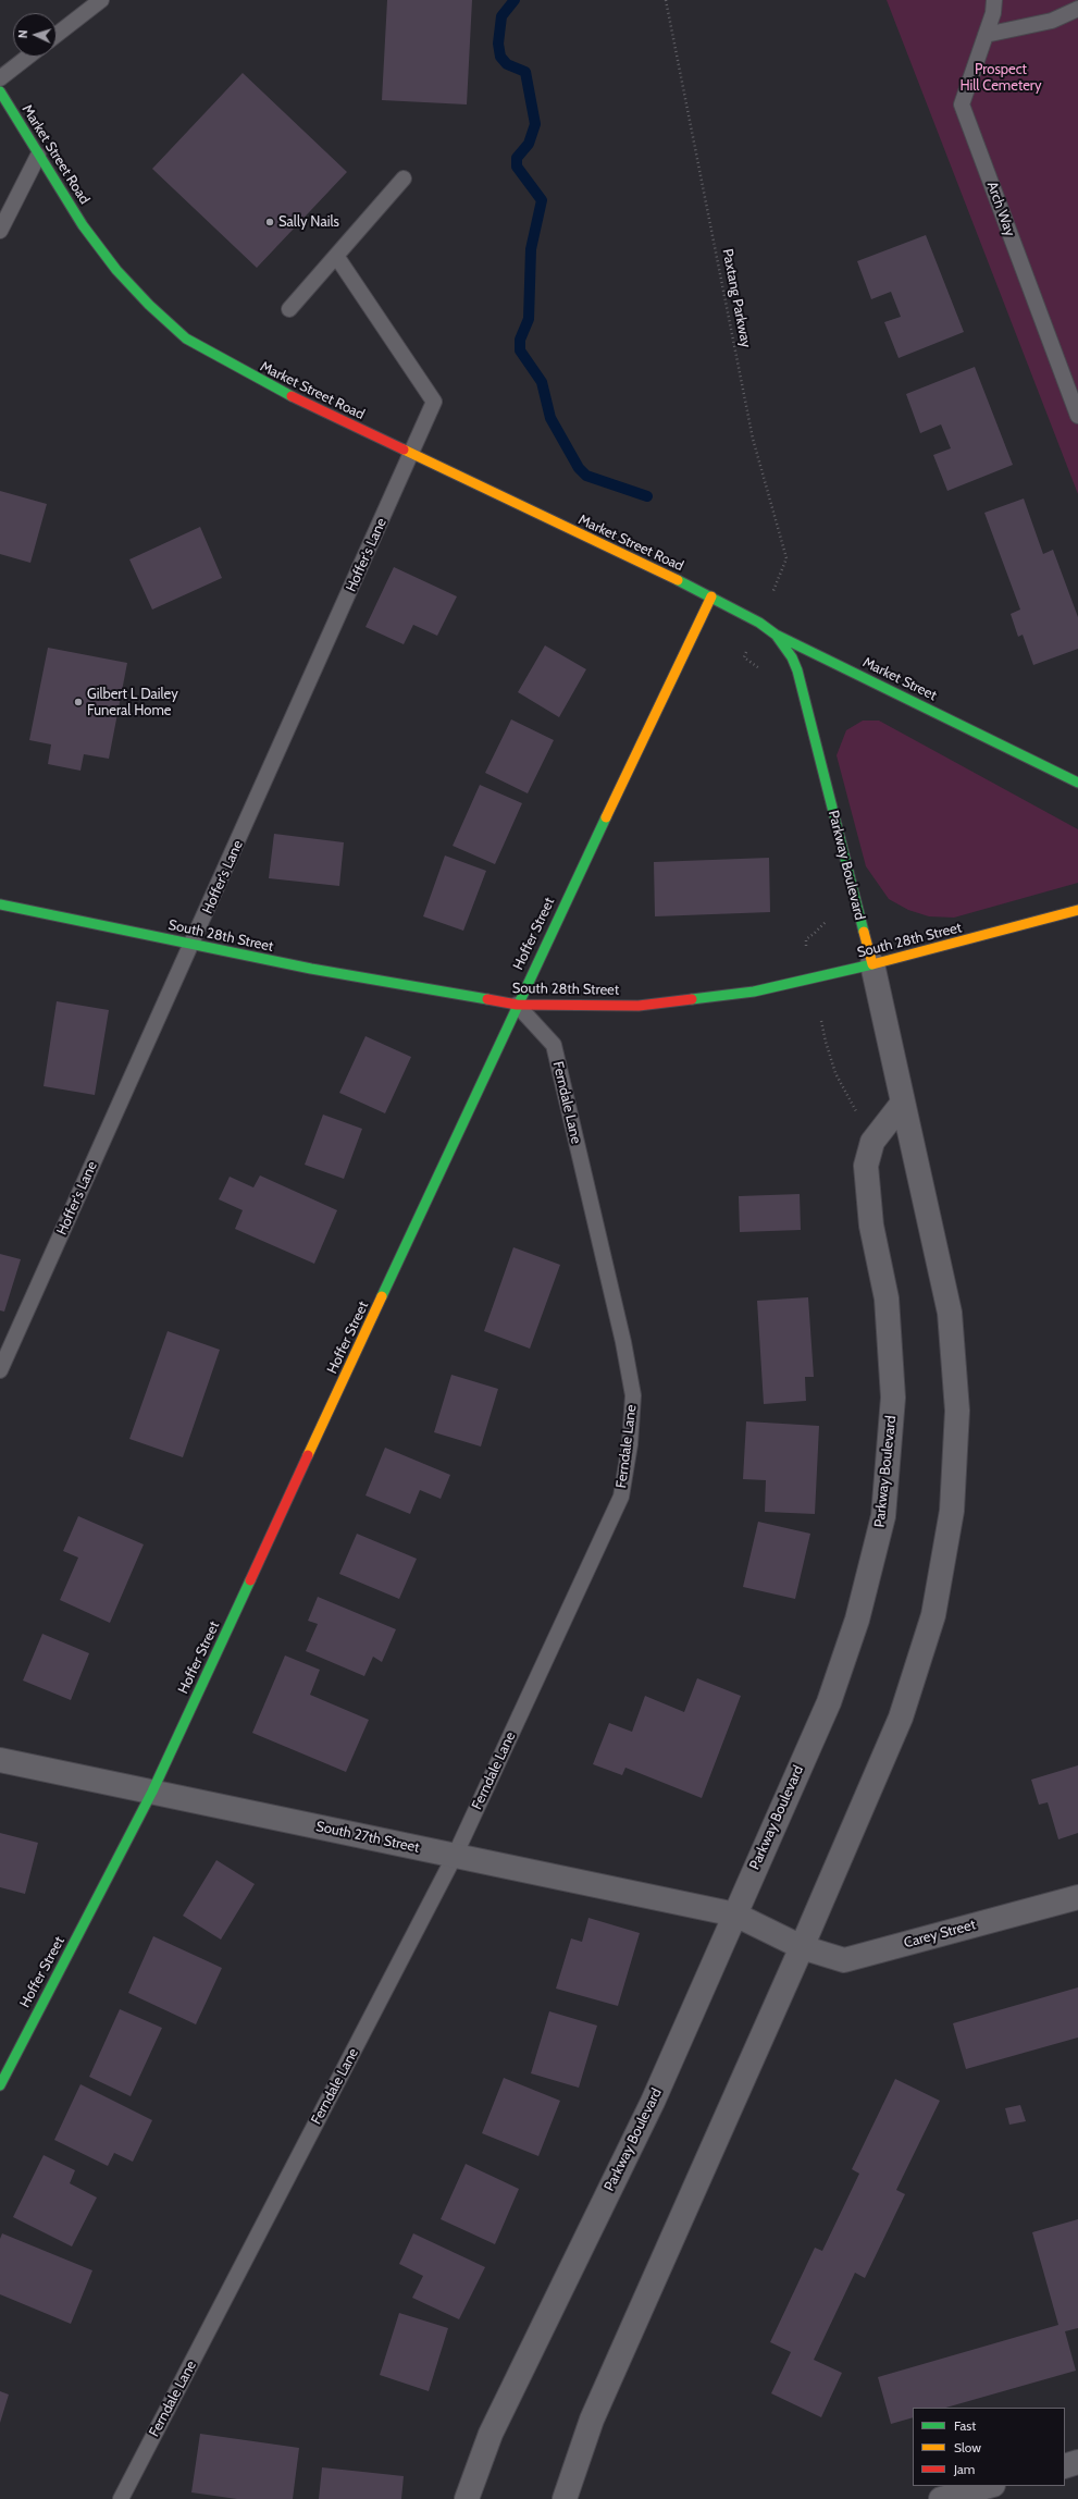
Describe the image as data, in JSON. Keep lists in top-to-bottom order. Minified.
{"streets":{"street":["Market Street Road","Market Street","Parkway Boulevard","Hoffer Street","South 28th Street","South 27th Street","Carey Street"],"lane":["Arch Way","Hoffer's Lane","Ferndale Lane"],"path":["Paxtang Parkway"]},"crossings":[["Market Street Road","Hoffer's Lane"],["Market Street Road","Market Street"],["Market Street Road","Hoffer Street"],["Hoffer's Lane","South 28th Street"],["Market Street","Parkway Boulevard"],["Market Street","Hoffer Street"],["Parkway Boulevard","South 28th Street"],["Parkway Boulevard","South 27th Street"],["Parkway Boulevard","Carey Street"],["Hoffer Street","South 28th Street"],["Hoffer Street","Ferndale Lane"],["Hoffer Street","South 27th Street"],["South 28th Street","Ferndale Lane"],["Ferndale Lane","South 27th Street"],["South 27th Street","Carey Street"]],"parks":["Prospect Hill Cemetery"],"places":["Sally Nails","Gilbert L Dailey Funeral Home"],"legend":["Fast","Slow","Jam"],"north":"left"}
